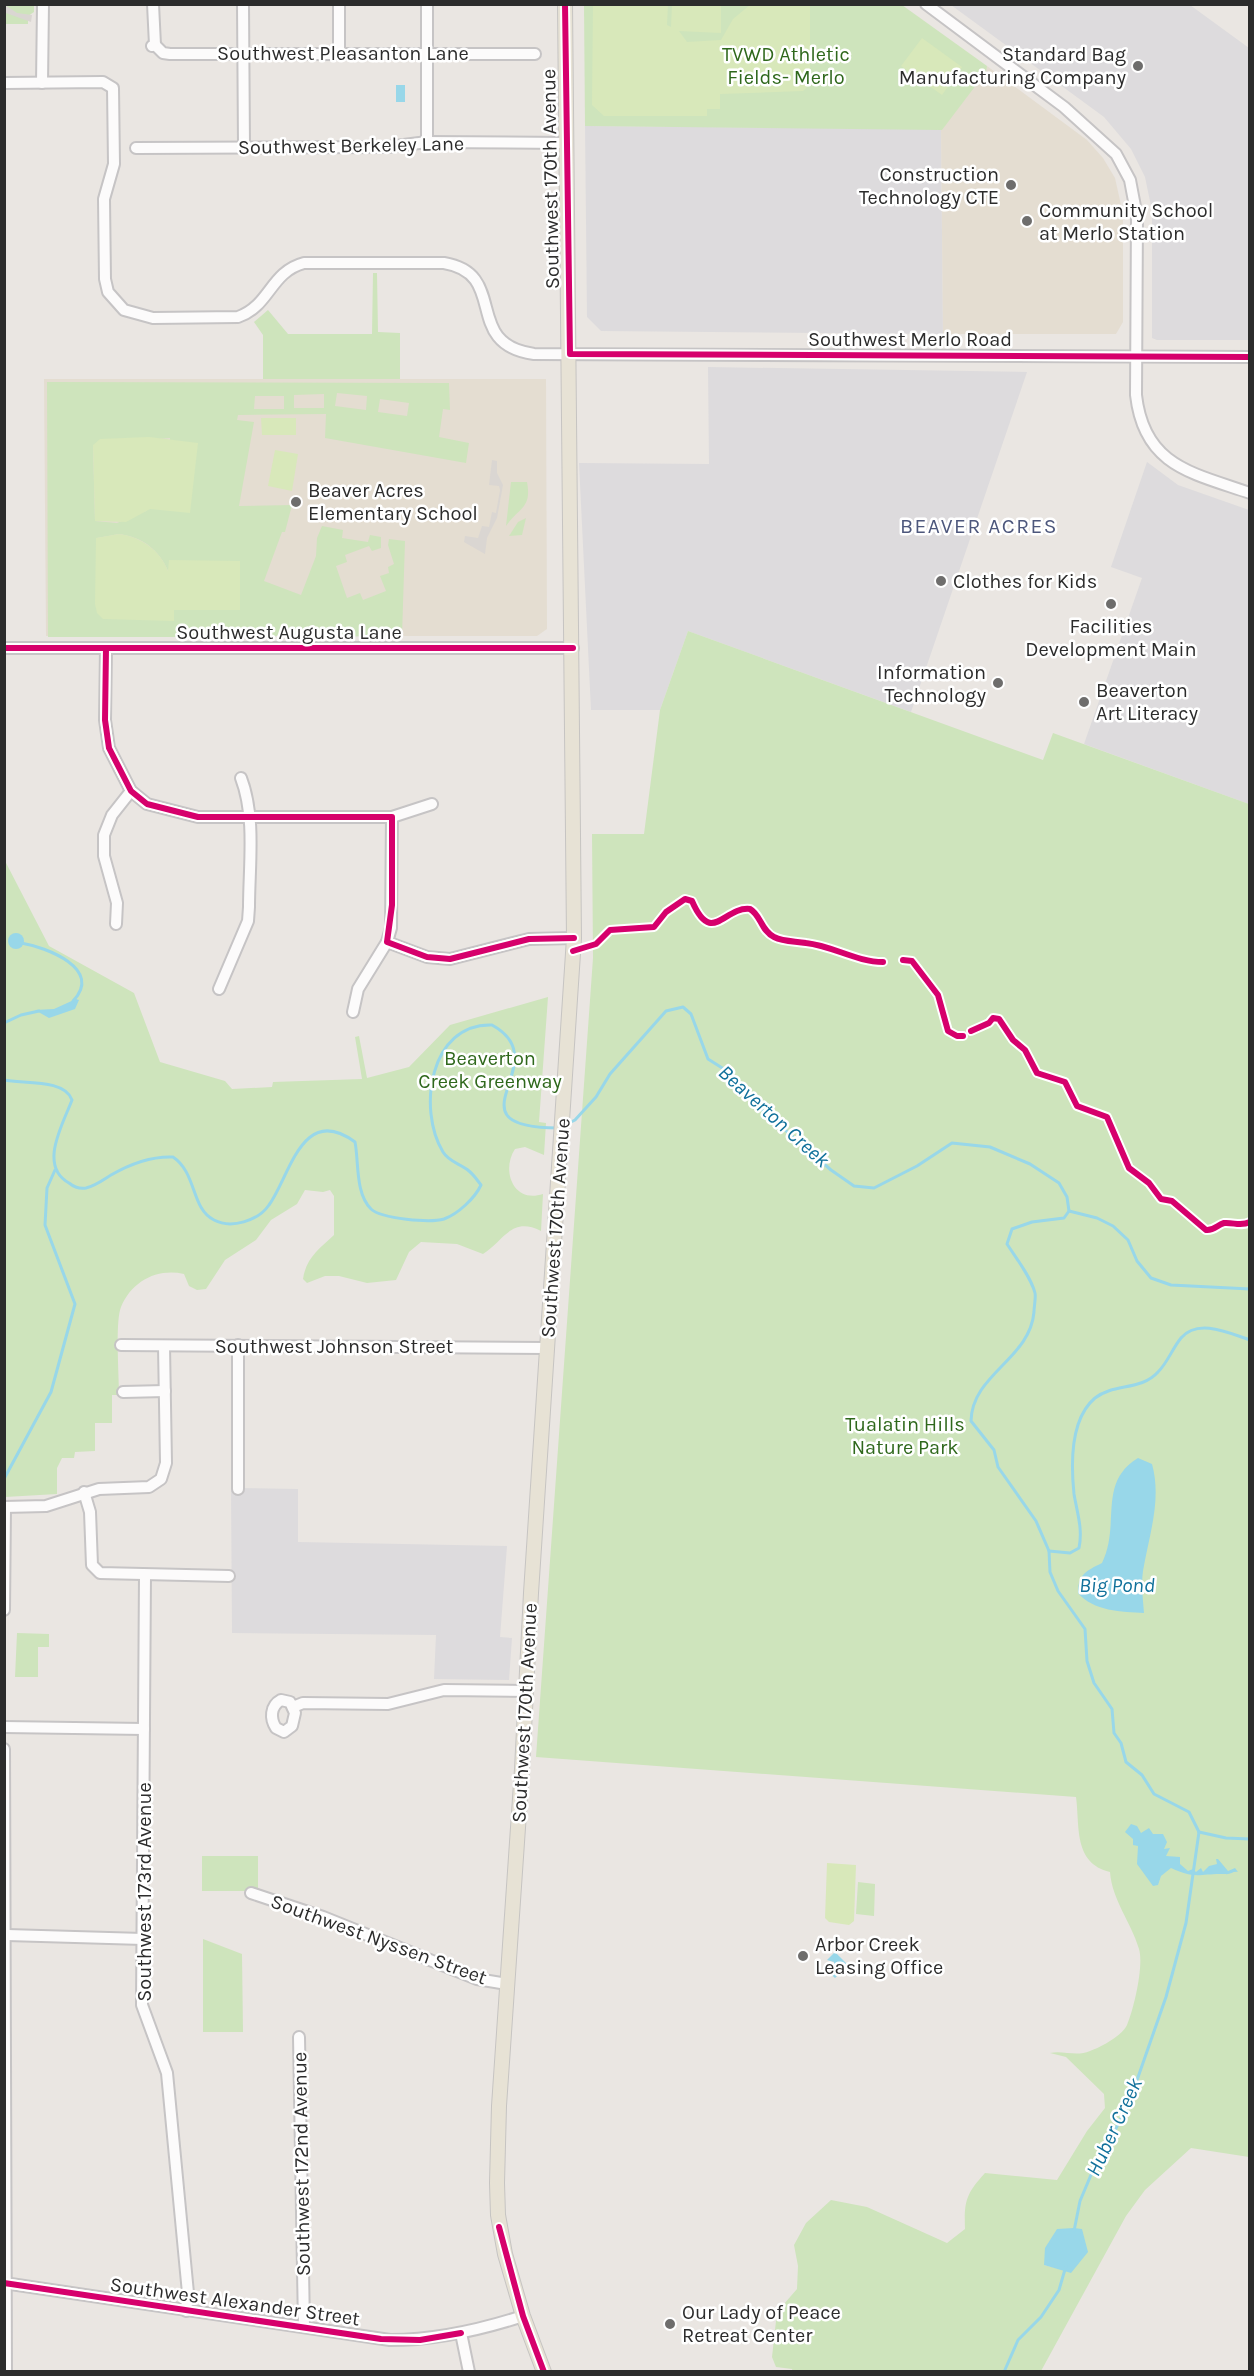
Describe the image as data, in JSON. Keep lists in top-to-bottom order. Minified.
{"streets":{"main road":["Southwest 170th Avenue"],"street":["Southwest Pleasanton Lane","Southwest Berkeley Lane","Southwest Merlo Road","Southwest Augusta Lane","Southwest Johnson Street","Southwest 173rd Avenue","Southwest Nyssen Street","Southwest 172nd Avenue","Southwest Alexander Street"]},"crossings":[["Southwest Berkeley Lane","Southwest 170th Avenue"],["Southwest 170th Avenue","Southwest Merlo Road"],["Southwest 170th Avenue","Southwest Augusta Lane"],["Southwest 170th Avenue","Southwest Johnson Street"],["Southwest 170th Avenue","Southwest Nyssen Street"],["Southwest 170th Avenue","Southwest Alexander Street"],["Southwest 173rd Avenue","Southwest Alexander Street"],["Southwest 172nd Avenue","Southwest Alexander Street"]],"districts":["BEAVER ACRES"],"water":["Beaverton Creek","Big Pond","Huber Creek"],"parks":["TVWD Athletic Fields- Merlo","Beaverton Creek Greenway","Tualatin Hills Nature Park"],"places":["Standard Bag Manufacturing Company","Construction Technology CTE","Community School at Merlo Station","Beaver Acres Elementary School","Clothes for Kids","Facilities Development Main","Information Technology","Beaverton Art Literacy","Arbor Creek Leasing Office","Our Lady of Peace Retreat Center"]}
